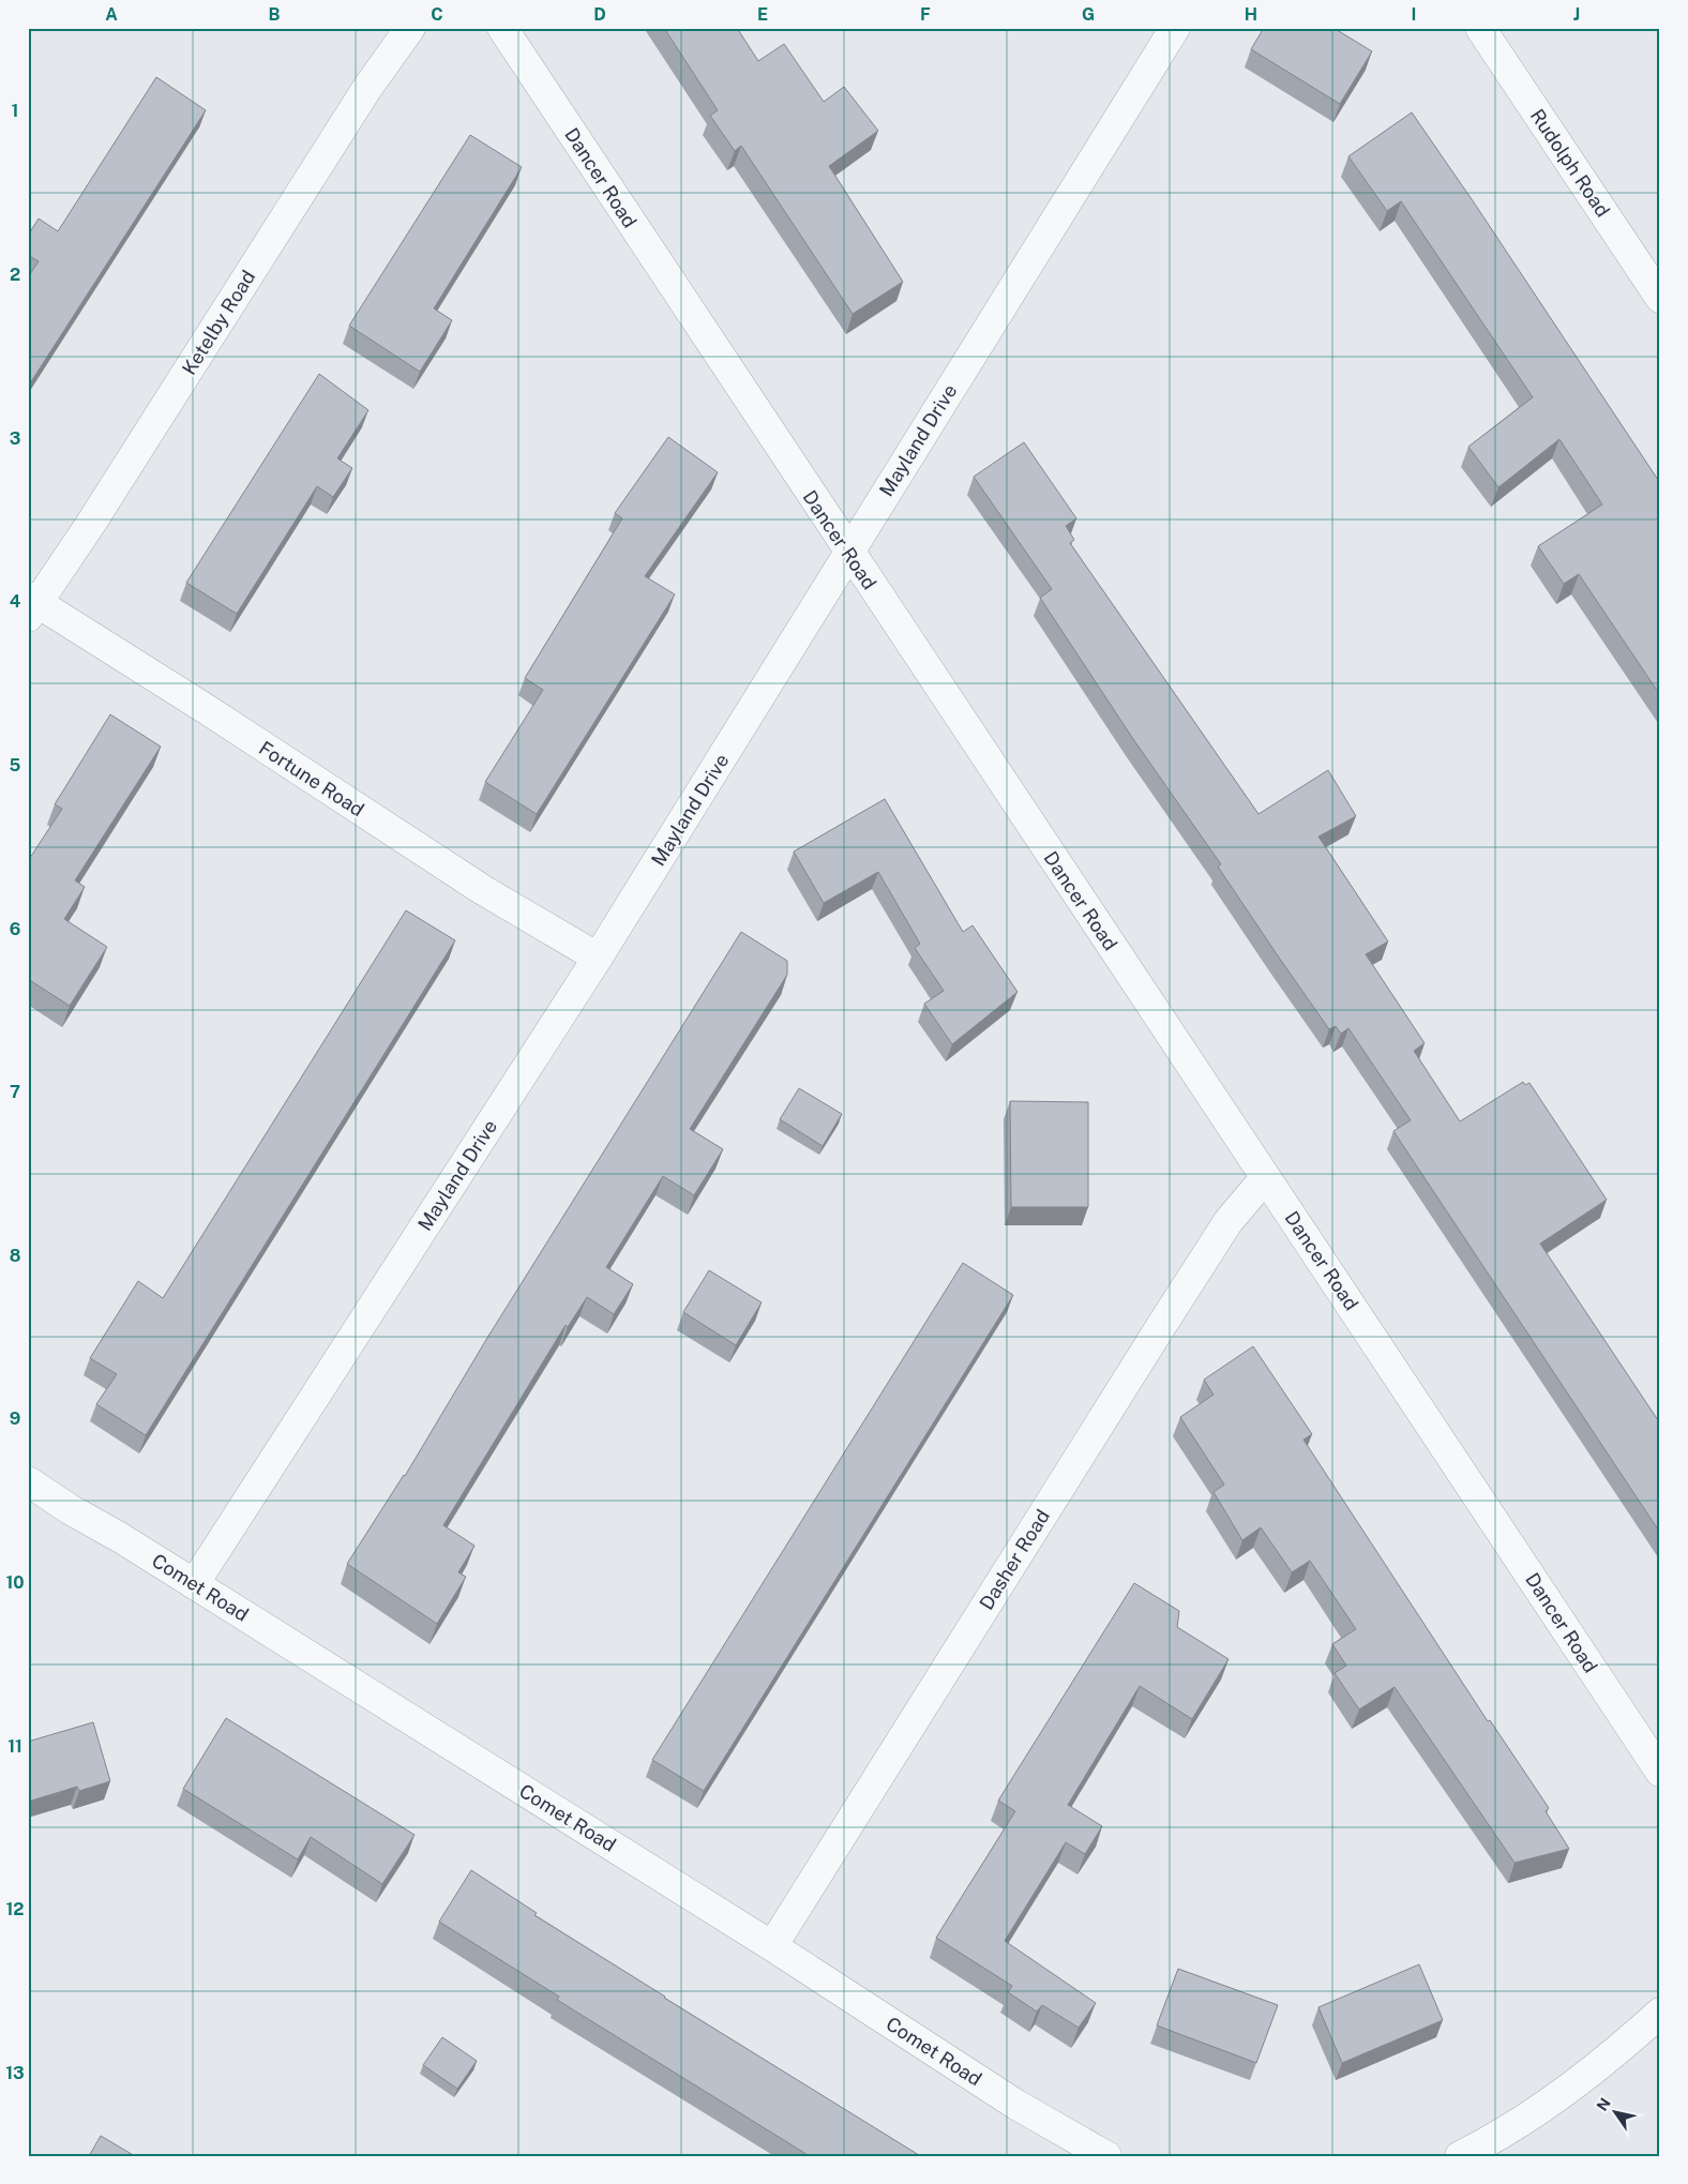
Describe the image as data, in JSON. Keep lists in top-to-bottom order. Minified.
{"streets":{"street":["Rudolph Road","Dancer Road","Ketelby Road","Mayland Drive","Fortune Road","Dasher Road","Comet Road"]},"crossings":[["Dancer Road","Mayland Drive"],["Dancer Road","Dasher Road"],["Ketelby Road","Fortune Road"],["Mayland Drive","Fortune Road"],["Mayland Drive","Comet Road"],["Dasher Road","Comet Road"]],"north":"top left","grid":{"columns":["A","B","C","D","E","F","G","H","I","J"],"rows":["1","2","3","4","5","6","7","8","9","10","11","12","13"]}}
